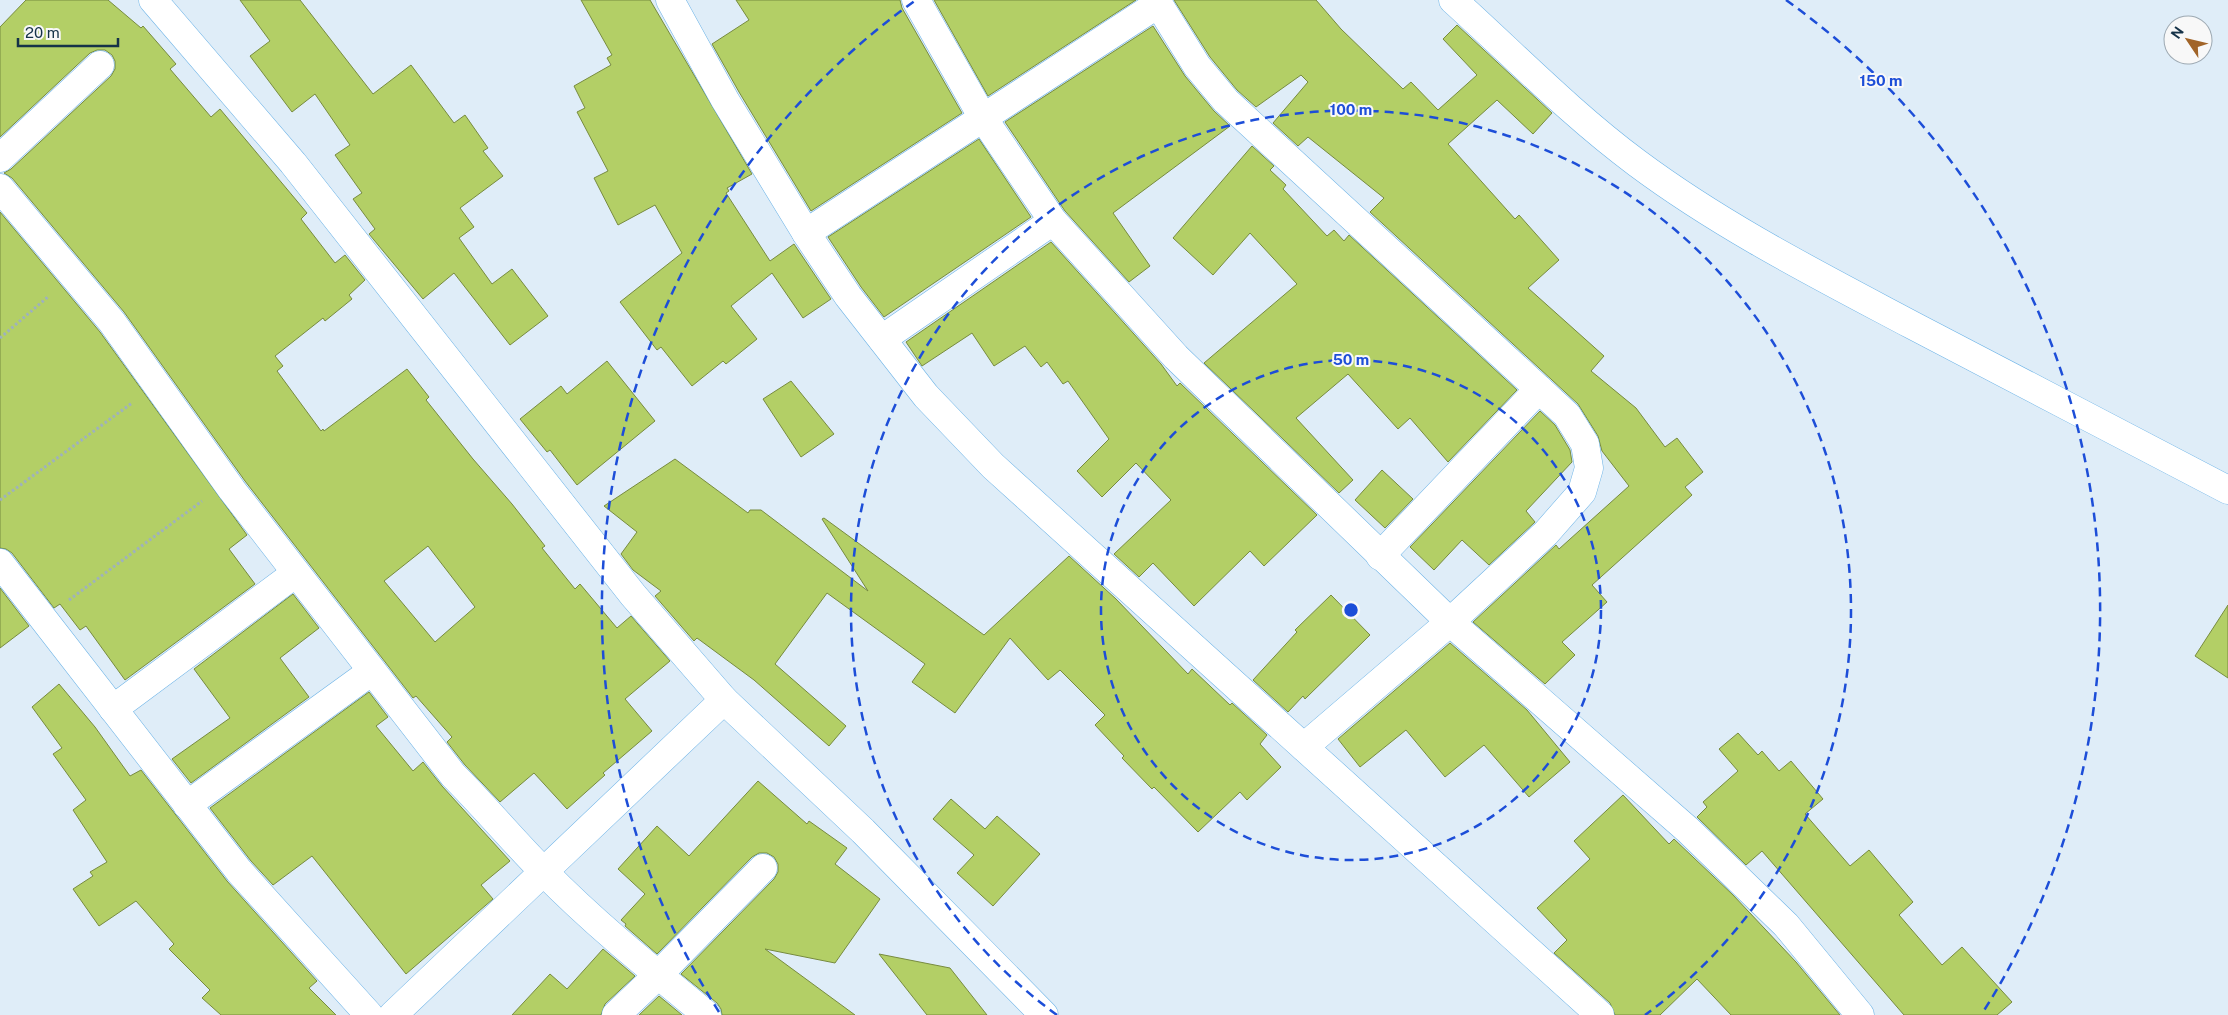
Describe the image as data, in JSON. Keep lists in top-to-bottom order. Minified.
{"scale_bar":"20 m","north":"top left","rings":["150 m","100 m","50 m"]}
